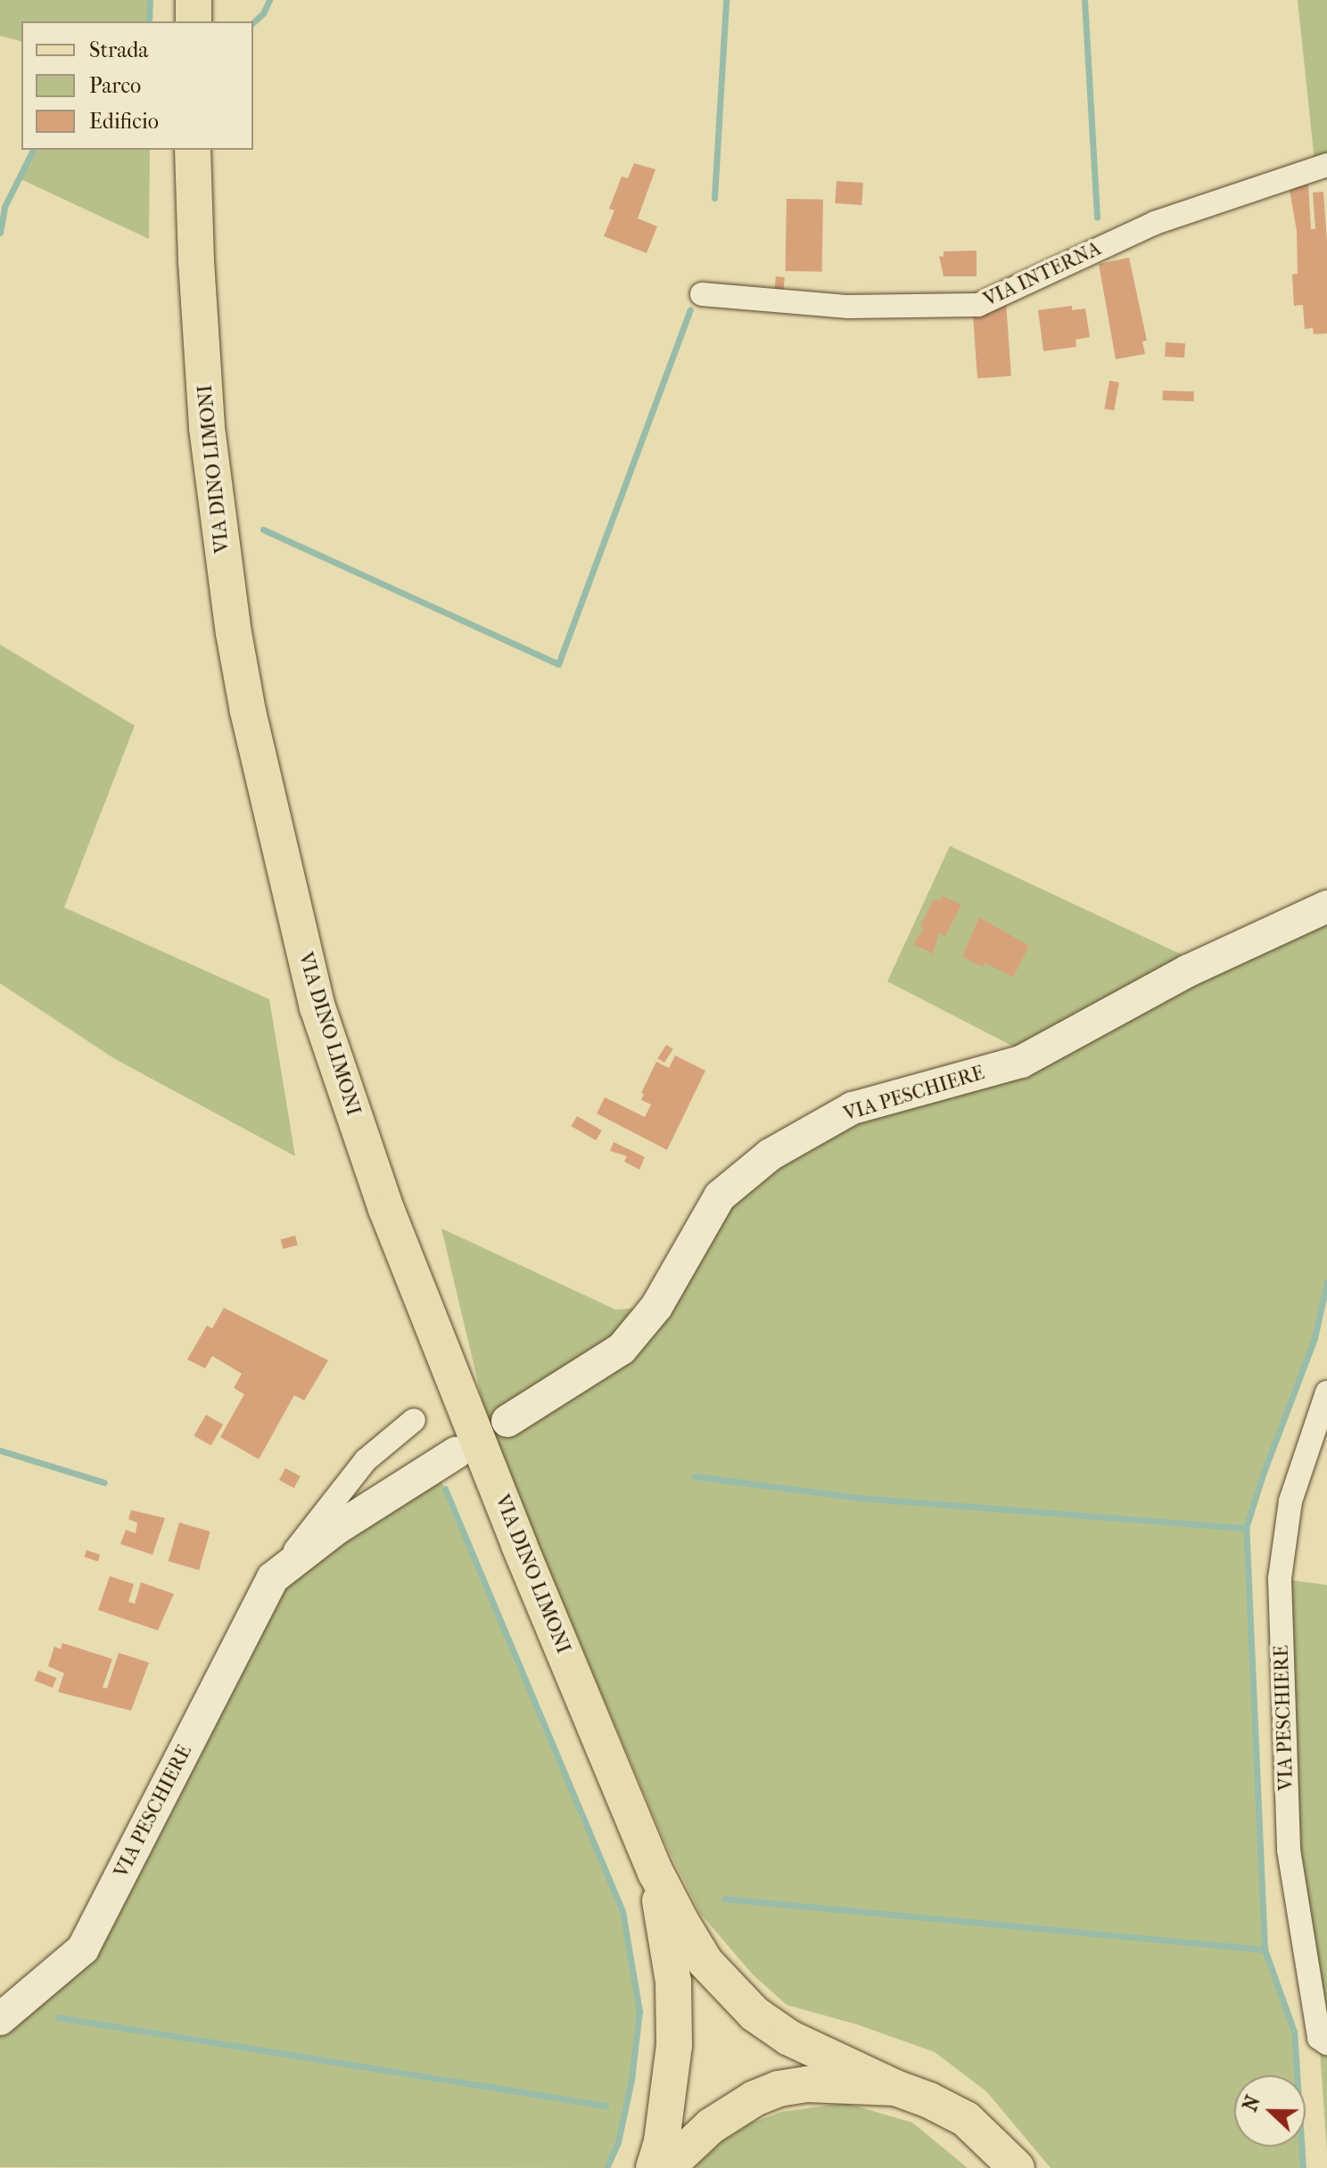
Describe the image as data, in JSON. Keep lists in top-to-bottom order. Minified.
{"streets":{"main road":["VIA DINO LIMONI"],"street":["VIA INTERNA","VIA PESCHIERE"]},"legend":["Strada","Parco","Edificio"],"north":"left"}
